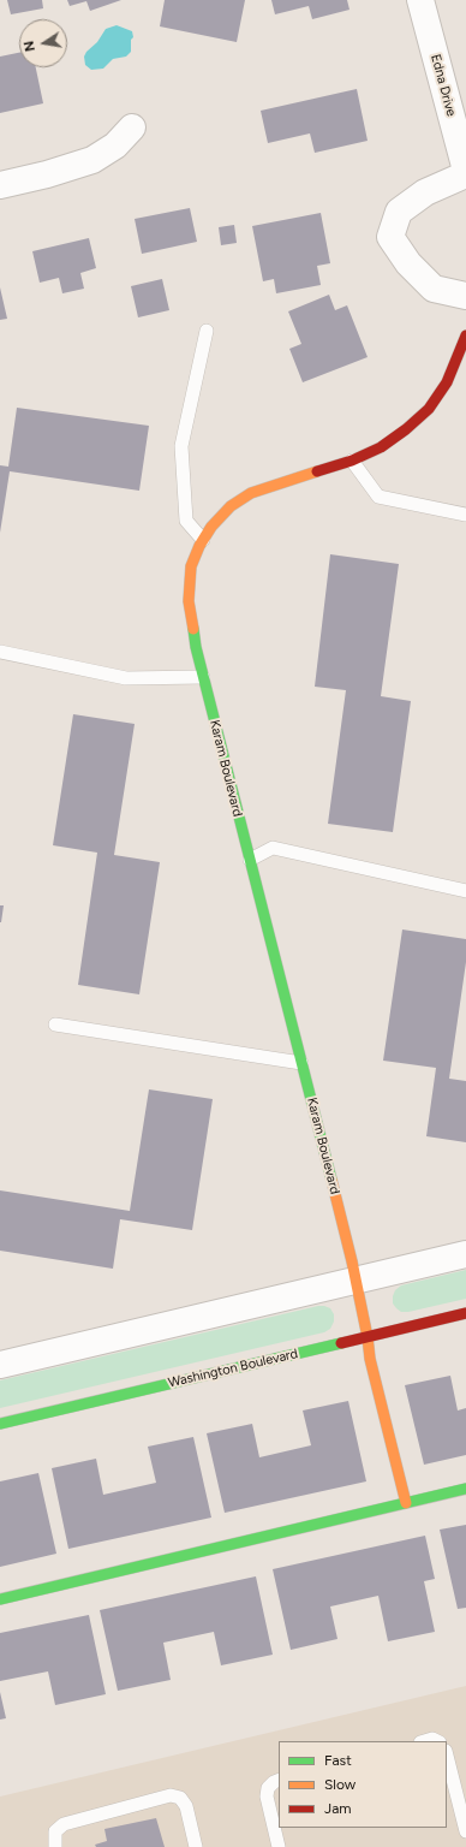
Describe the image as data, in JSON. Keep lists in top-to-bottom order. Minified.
{"streets":{"street":["Edna Drive","Karam Boulevard","Washington Boulevard"]},"crossings":[["Karam Boulevard","Washington Boulevard"]],"legend":["Fast","Slow","Jam"],"north":"left"}
